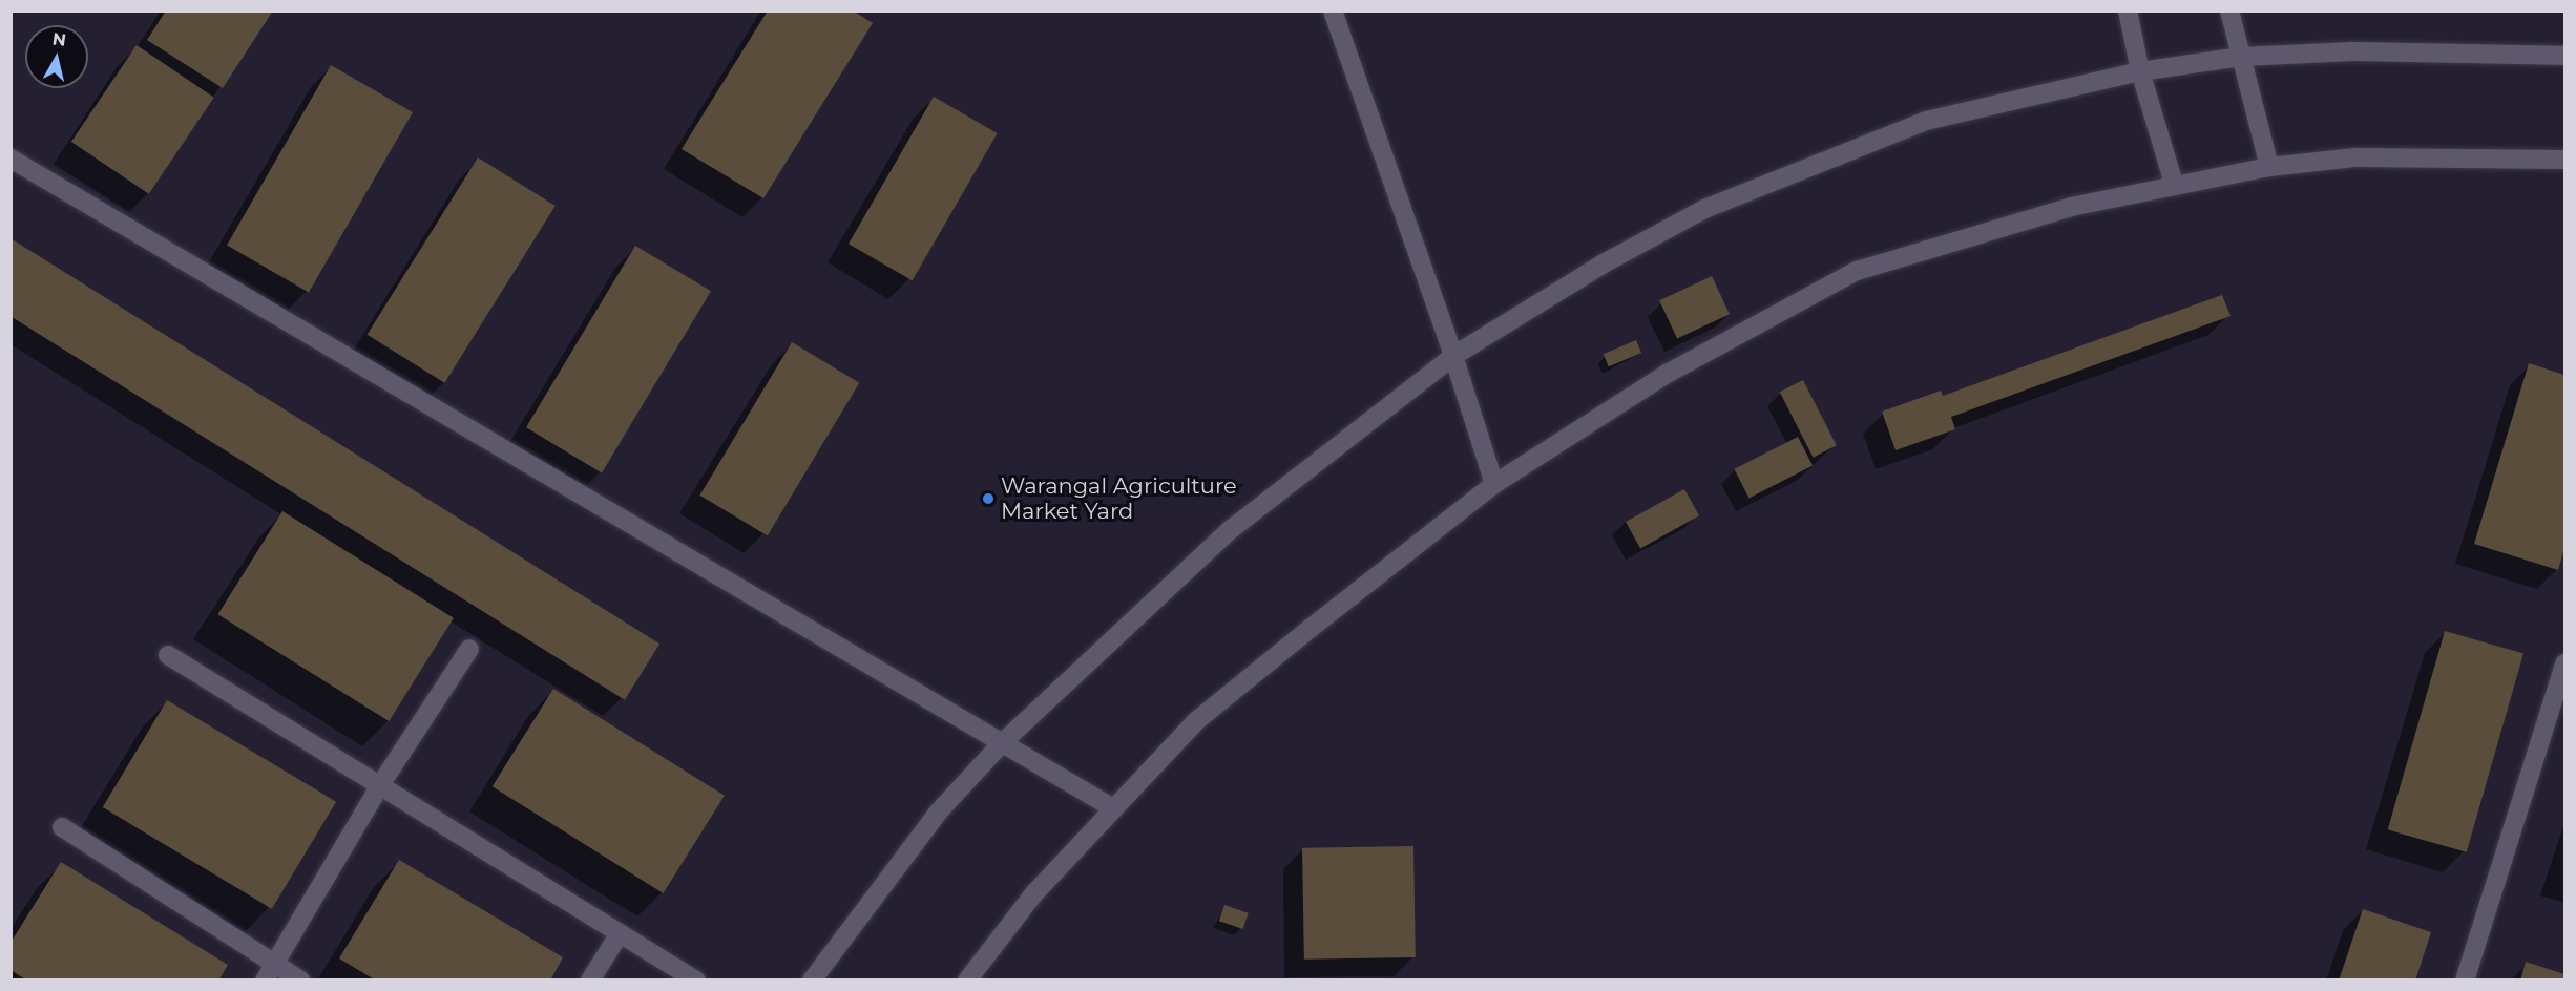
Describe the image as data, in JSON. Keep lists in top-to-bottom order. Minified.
{"places":["Warangal Agriculture Market Yard"],"north":"top"}
